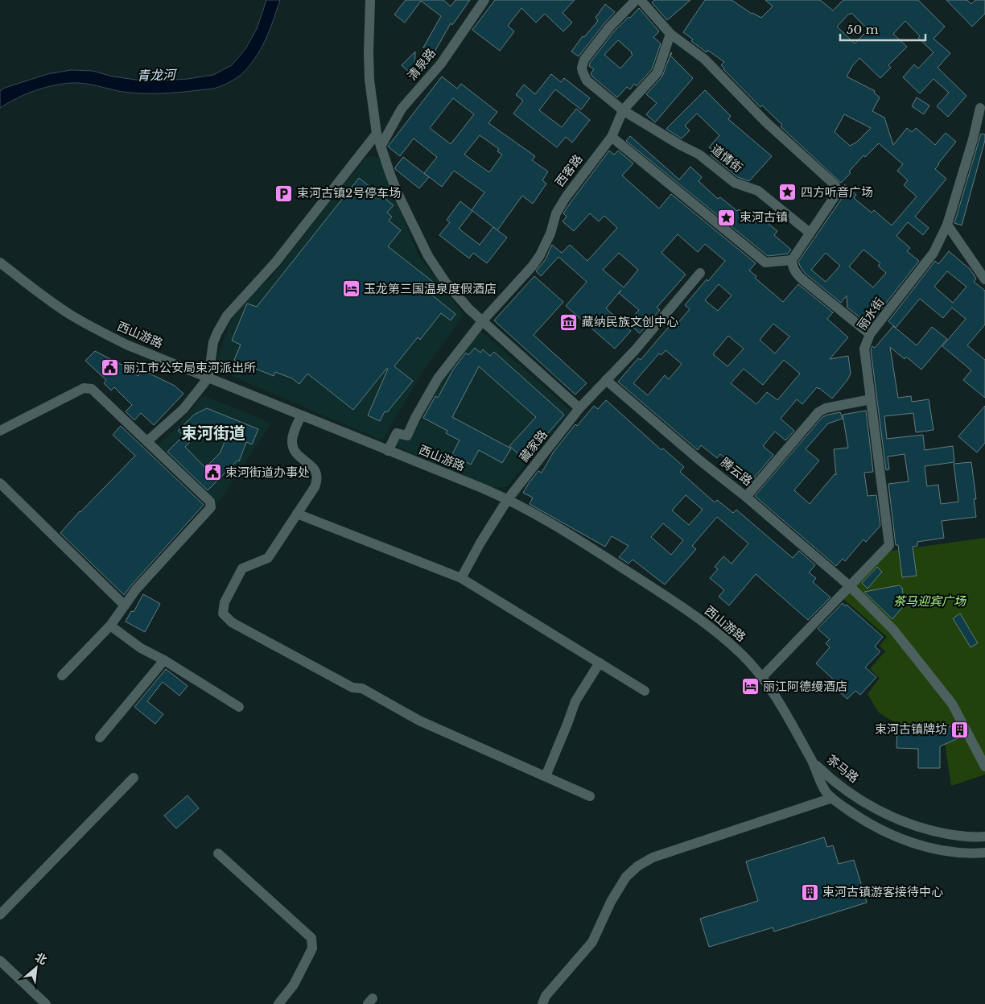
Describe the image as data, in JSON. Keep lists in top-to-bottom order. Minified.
{"streets":{"street":["清泉路","道情街","西客路","丽水街","西山游路","藏家路","腾云路","茶马路"]},"crossings":[["道情街","西客路"],["西客路","西山游路"],["丽水街","腾云路"],["西山游路","藏家路"],["西山游路","茶马路"],["藏家路","腾云路"]],"districts":["束河街道"],"water":["青龙河"],"parks":["茶马迎宾广场"],"places":{"place":["四方听音广场","束河古镇"],"parking":["束河古镇2号停车场"],"hotel":["玉龙第三国温泉度假酒店","丽江阿德缦酒店"],"museum":["藏纳民族文创中心"],"public building":["丽江市公安局束河派出所","束河街道办事处"],"building":["束河古镇牌坊","束河古镇游客接待中心"]},"scale_bar":"50 m","north":"top right"}
